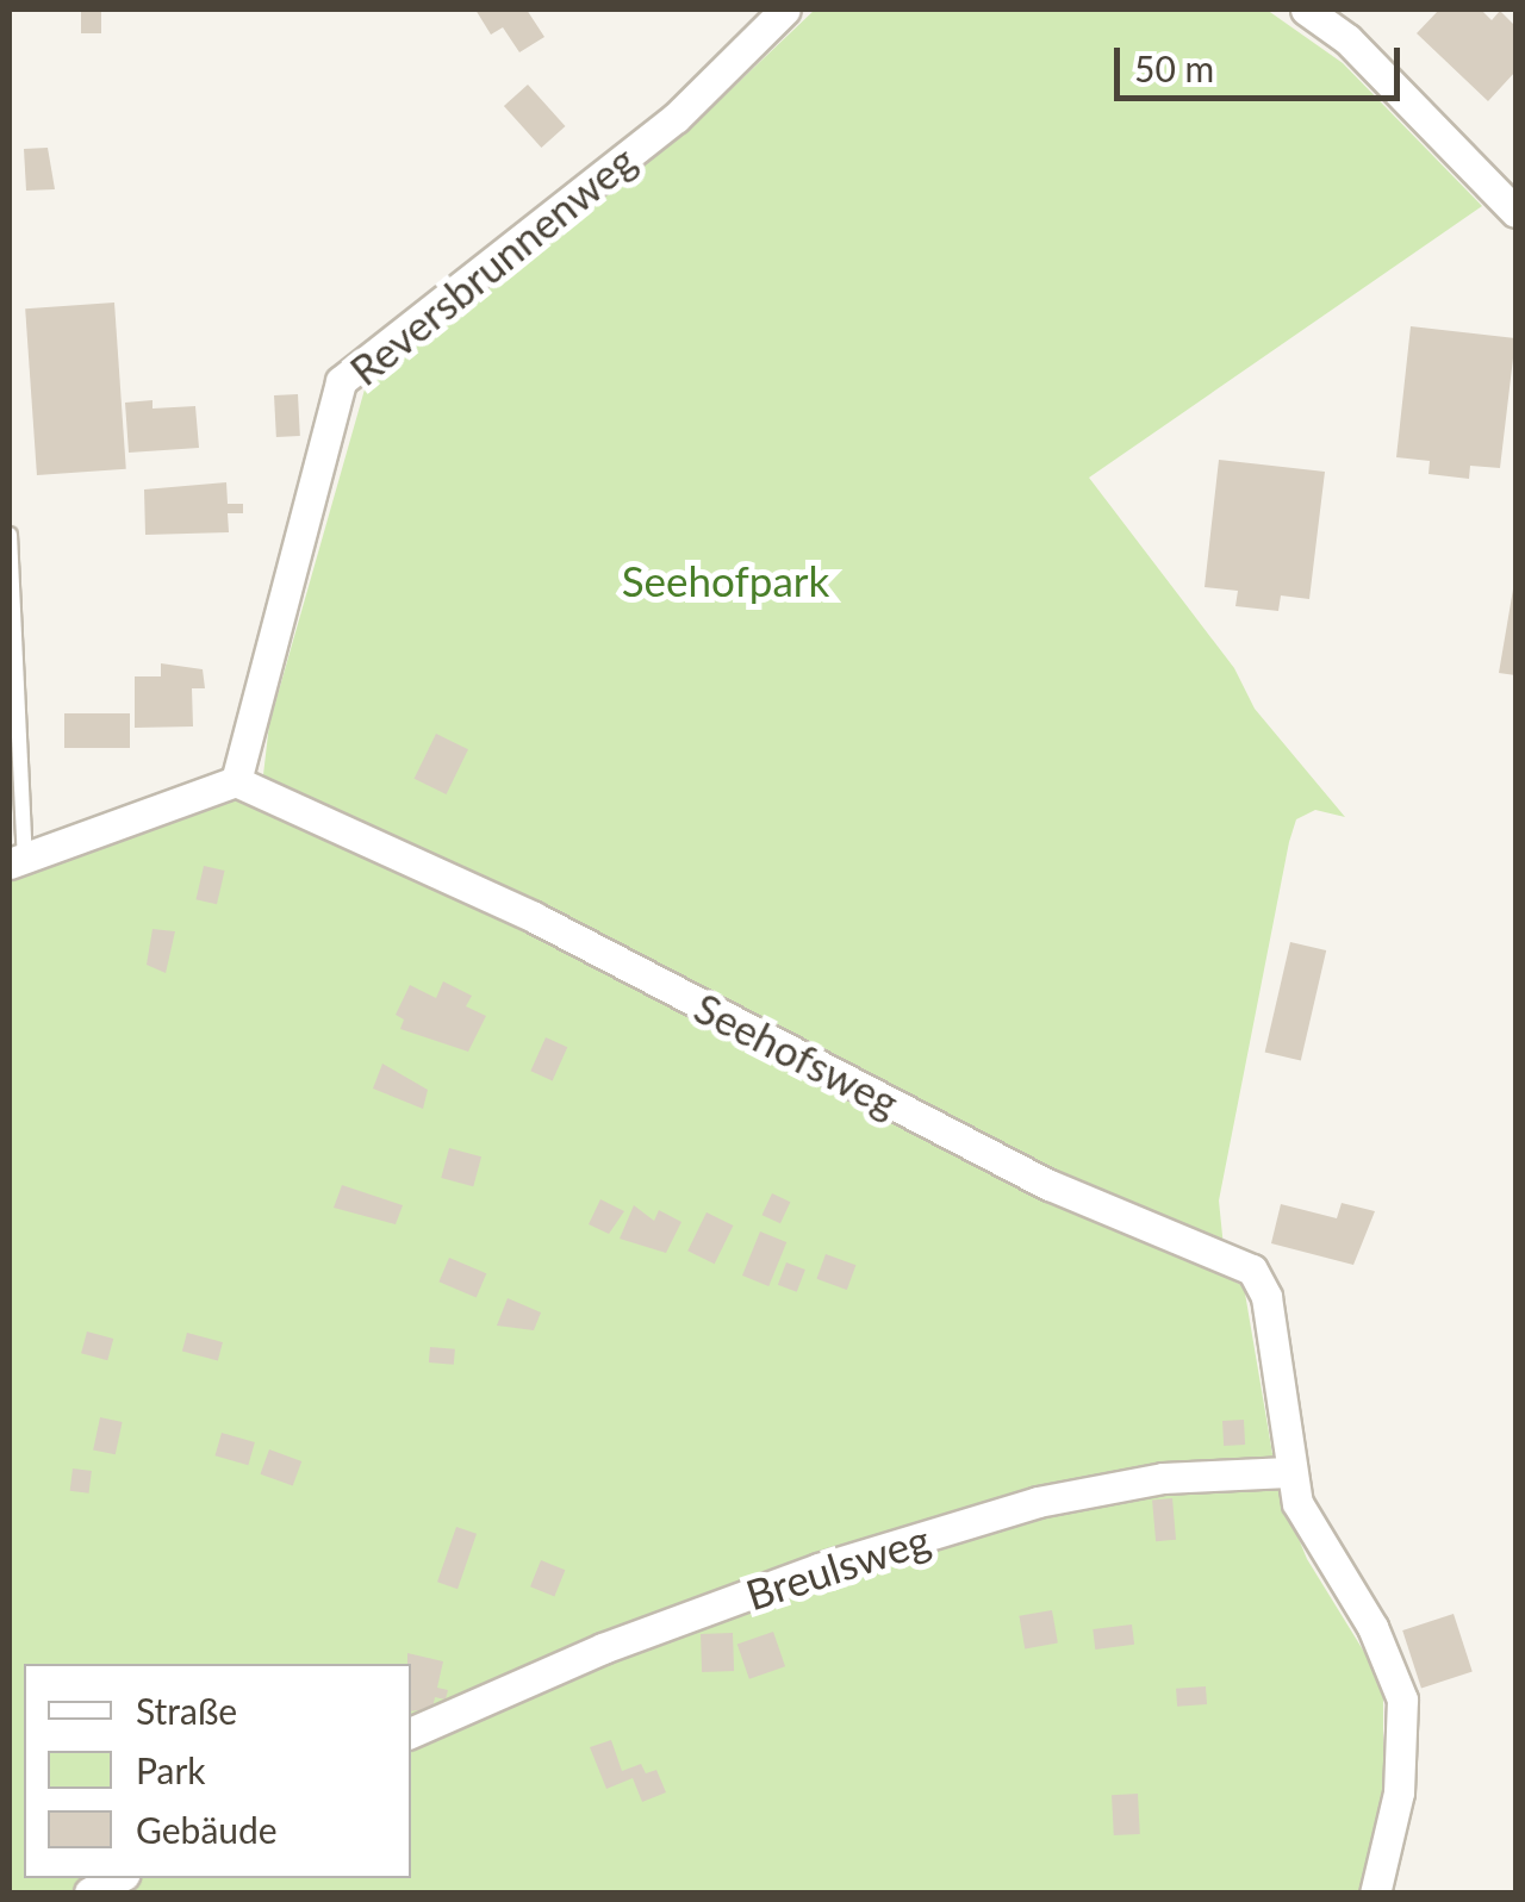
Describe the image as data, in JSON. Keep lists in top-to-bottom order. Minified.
{"streets":{"street":["Reversbrunnenweg","Seehofsweg","Breulsweg"]},"crossings":[["Reversbrunnenweg","Seehofsweg"],["Seehofsweg","Breulsweg"]],"parks":["Seehofpark"],"legend":["Straße","Park","Gebäude"],"scale_bar":"50 m"}
